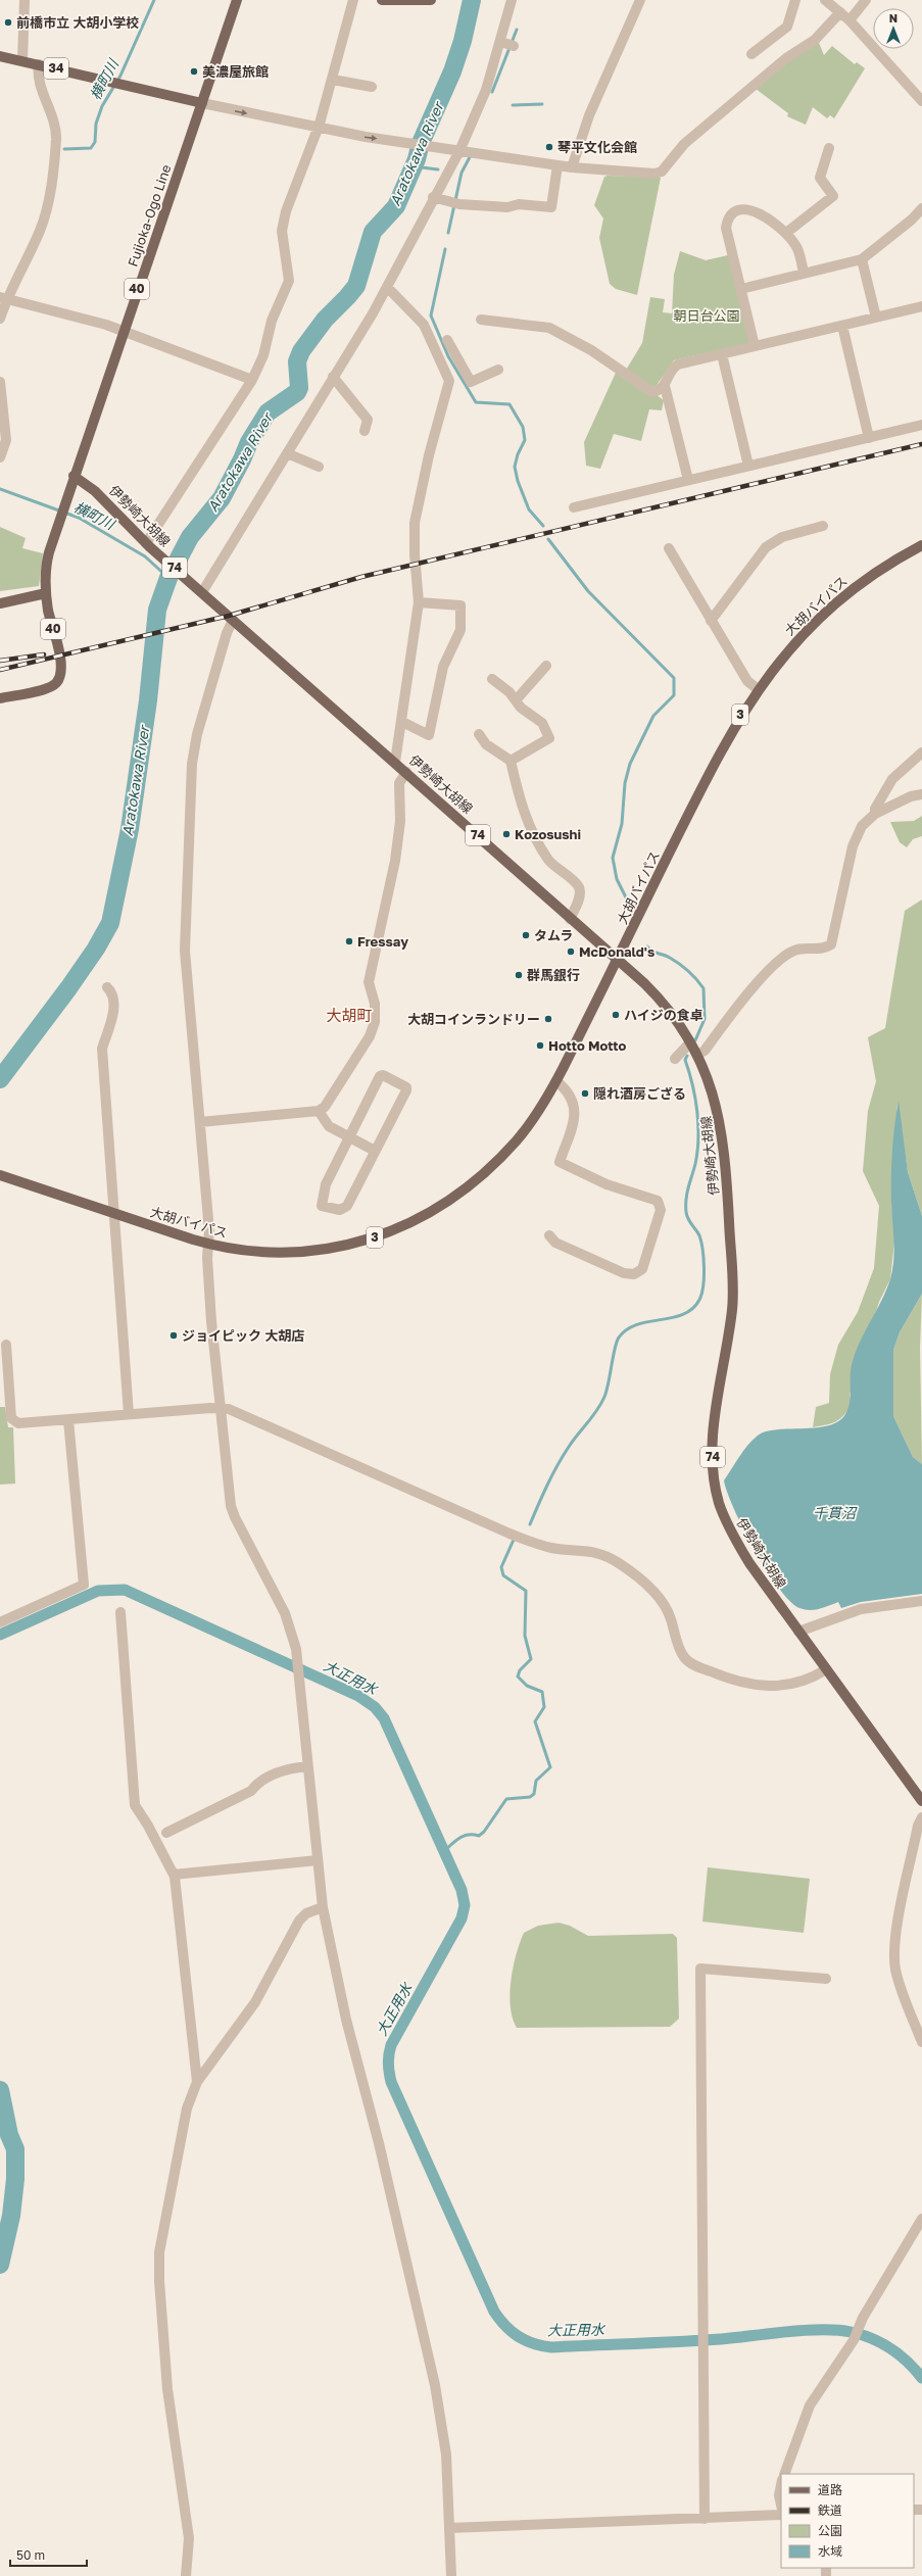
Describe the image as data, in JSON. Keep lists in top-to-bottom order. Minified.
{"streets":{"main road":["34","Fujioka-Ogo Line","40","伊勢崎大胡線","74","大胡バイパス","3"]},"crossings":[["34","Fujioka-Ogo Line"],["Fujioka-Ogo Line","40"],["Fujioka-Ogo Line","伊勢崎大胡線"],["40","伊勢崎大胡線"],["伊勢崎大胡線","大胡バイパス"]],"districts":["大胡町"],"water":["横町川","Aratokawa River","千貫沼","大正用水"],"parks":["朝日台公園"],"places":["前橋市立 大胡小学校","美濃屋旅館","琴平文化会館","Kozosushi","タムラ","Fressay","McDonald's","群馬銀行","ハイジの食卓","大胡コインランドリー","Hotto Motto","隠れ酒房ござる","ジョイピック 大胡店"],"legend":["道路","鉄道","公園","水域"],"scale_bar":"50 m","north":"top"}
